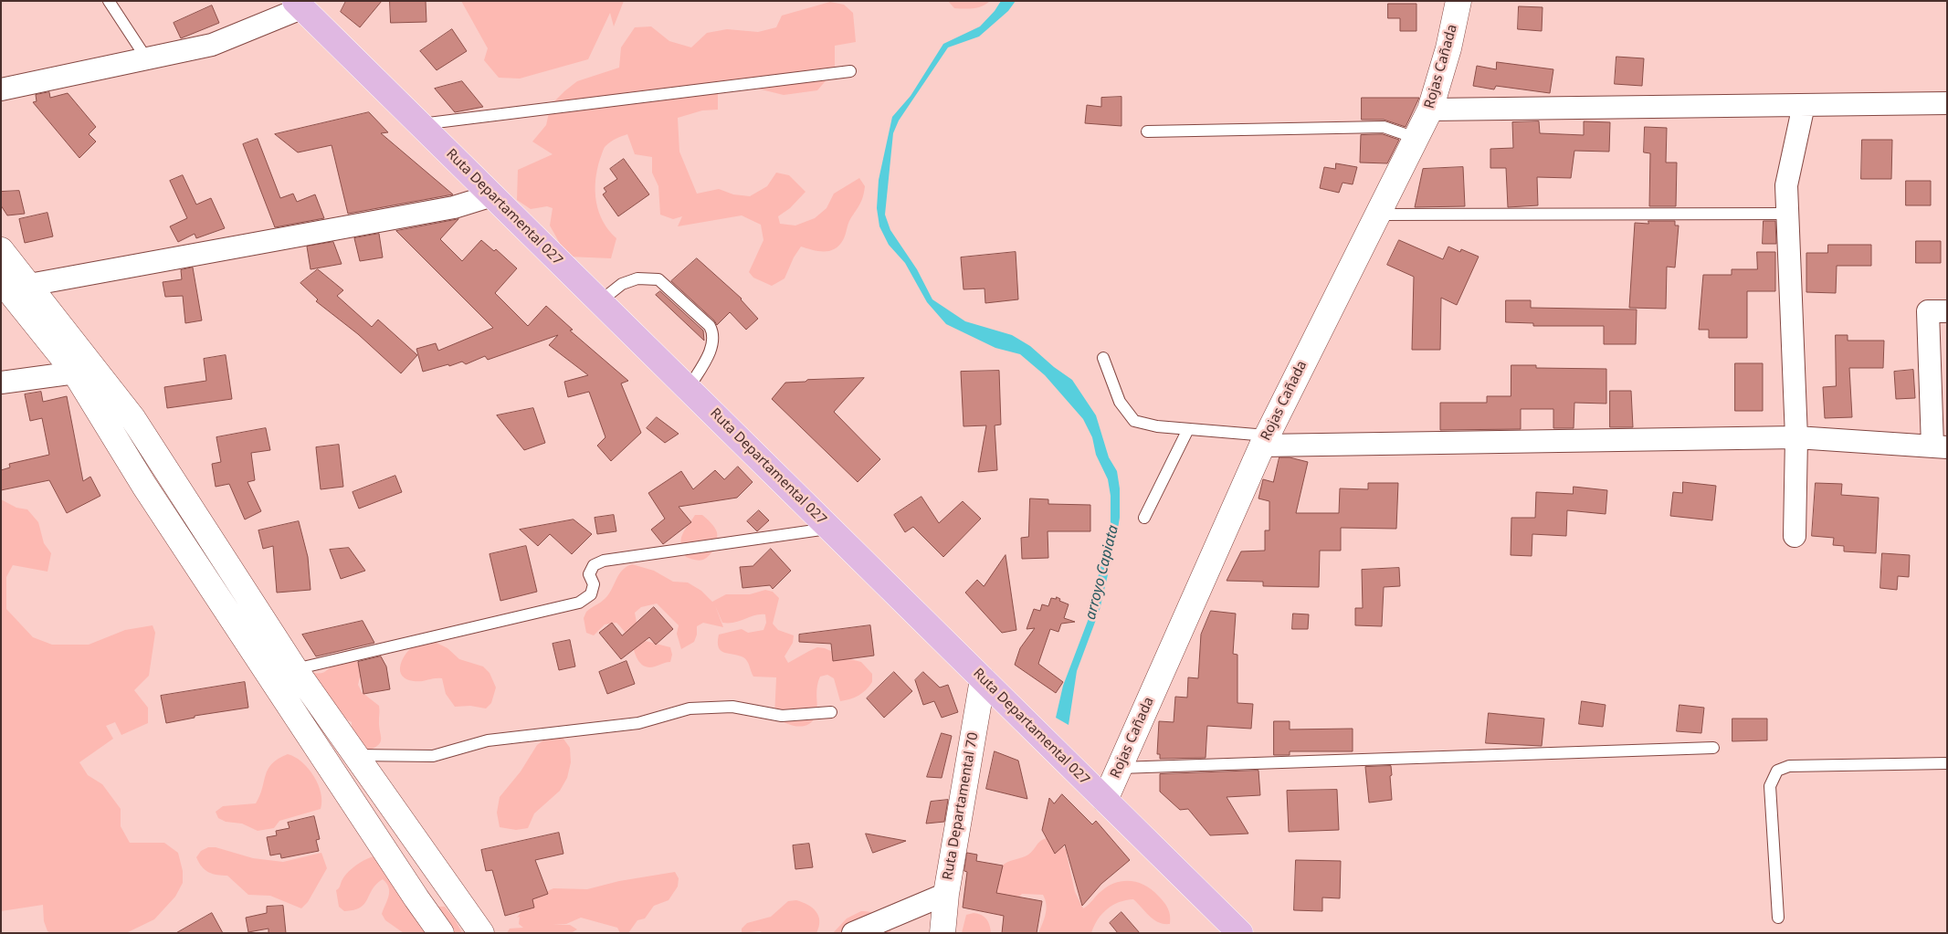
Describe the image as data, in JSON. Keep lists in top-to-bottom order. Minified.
{"streets":{"main road":["Ruta Departamental 027"],"street":["Rojas Cañada","Ruta Departamental 70"]},"crossings":[["Rojas Cañada","Ruta Departamental 027"],["Ruta Departamental 027","Ruta Departamental 70"]],"water":["arroyo Capiata"]}
